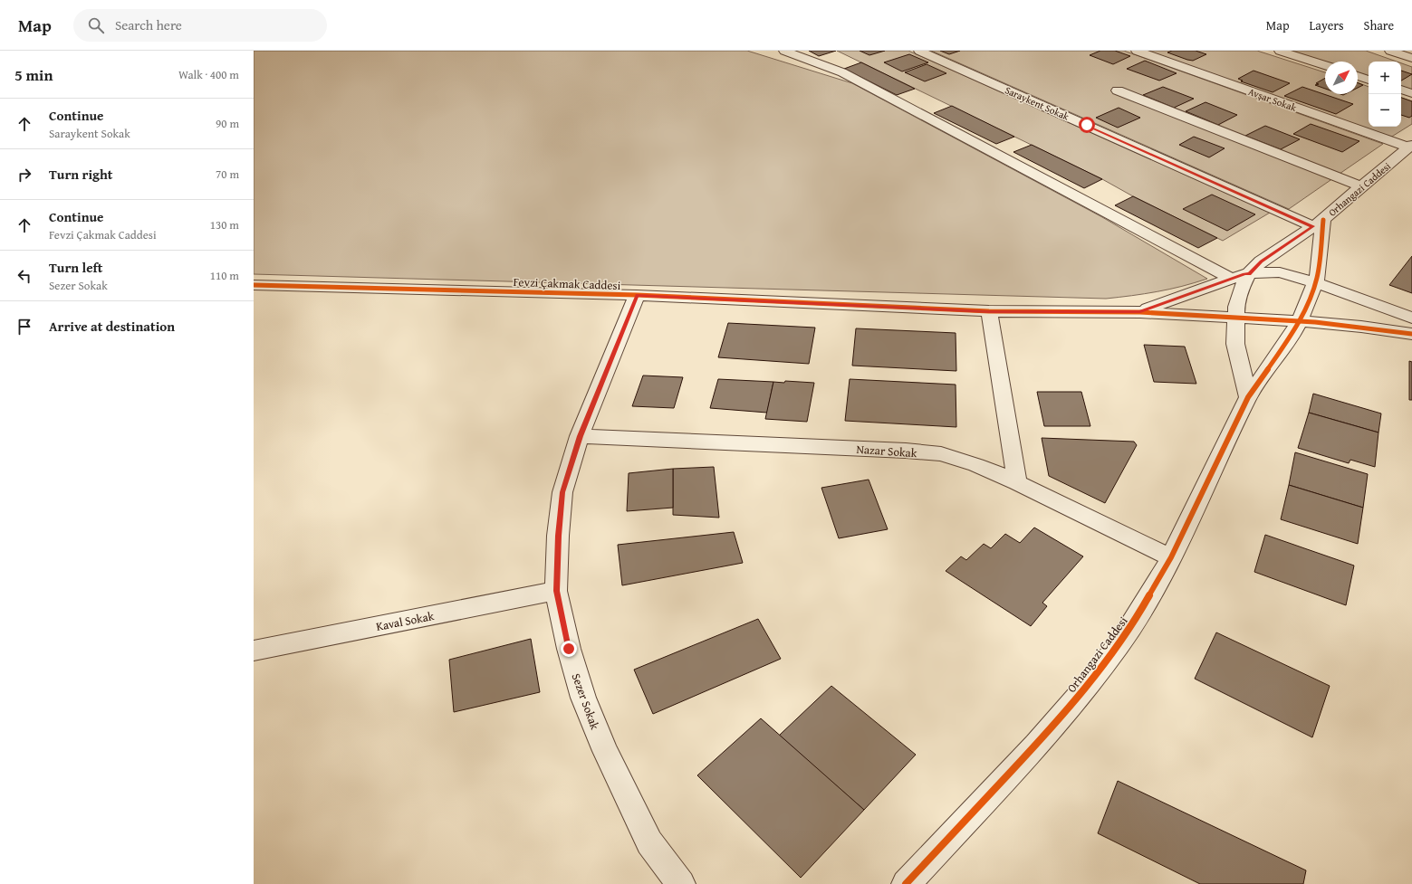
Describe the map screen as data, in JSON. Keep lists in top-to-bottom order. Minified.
{"streets":{"street":["Avşar Sokak","Saraykent Sokak","Orhangazi Caddesi","Fevzi Çakmak Caddesi","Nazar Sokak","Kaval Sokak","Sezer Sokak"]},"crossings":[["Avşar Sokak","Orhangazi Caddesi"],["Saraykent Sokak","Orhangazi Caddesi"],["Orhangazi Caddesi","Fevzi Çakmak Caddesi"],["Orhangazi Caddesi","Nazar Sokak"],["Fevzi Çakmak Caddesi","Sezer Sokak"],["Nazar Sokak","Sezer Sokak"],["Kaval Sokak","Sezer Sokak"]],"north":"top right","page":{"header":"Map","search":"Search here","nav":["Map","Layers","Share"],"heading":["5 min","Walk · 400 m"],"map_buttons":["+","−"],"list":[["Continue","Saraykent Sokak","90 m"],["Turn right","70 m"],["Continue","Fevzi Çakmak Caddesi","130 m"],["Turn left","Sezer Sokak","110 m"],"Arrive at destination"]}}
